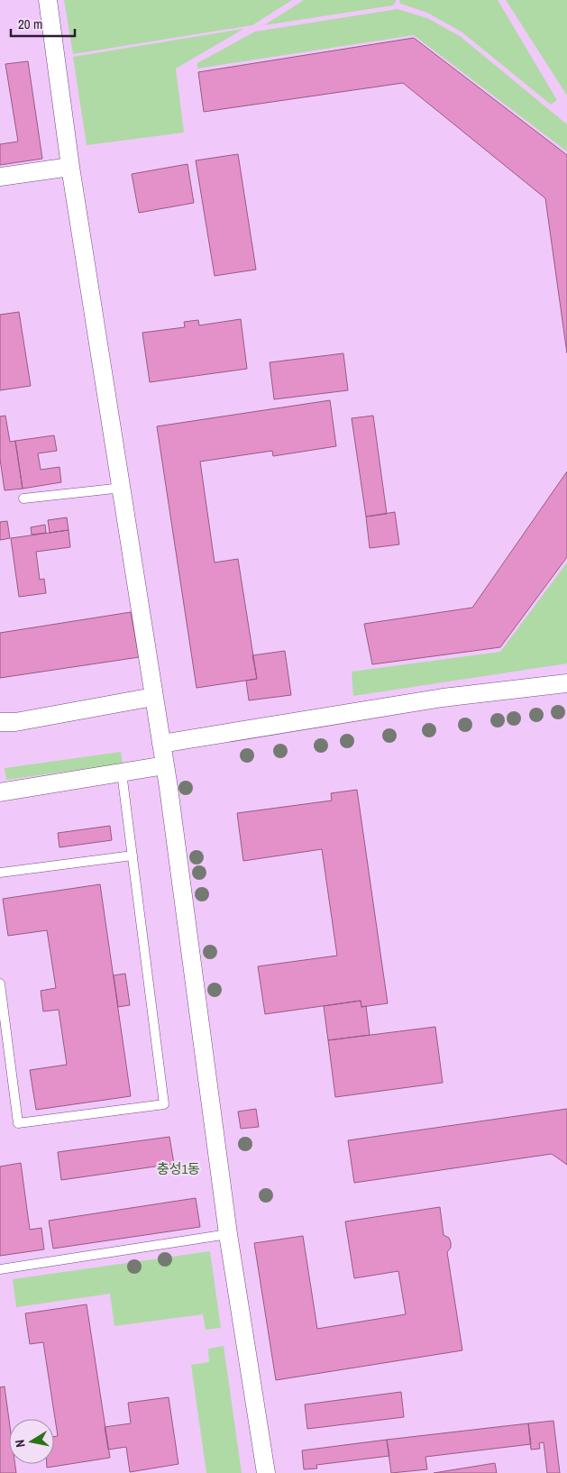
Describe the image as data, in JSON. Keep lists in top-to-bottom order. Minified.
{"districts":["충성1동"],"scale_bar":"20 m","north":"left"}
